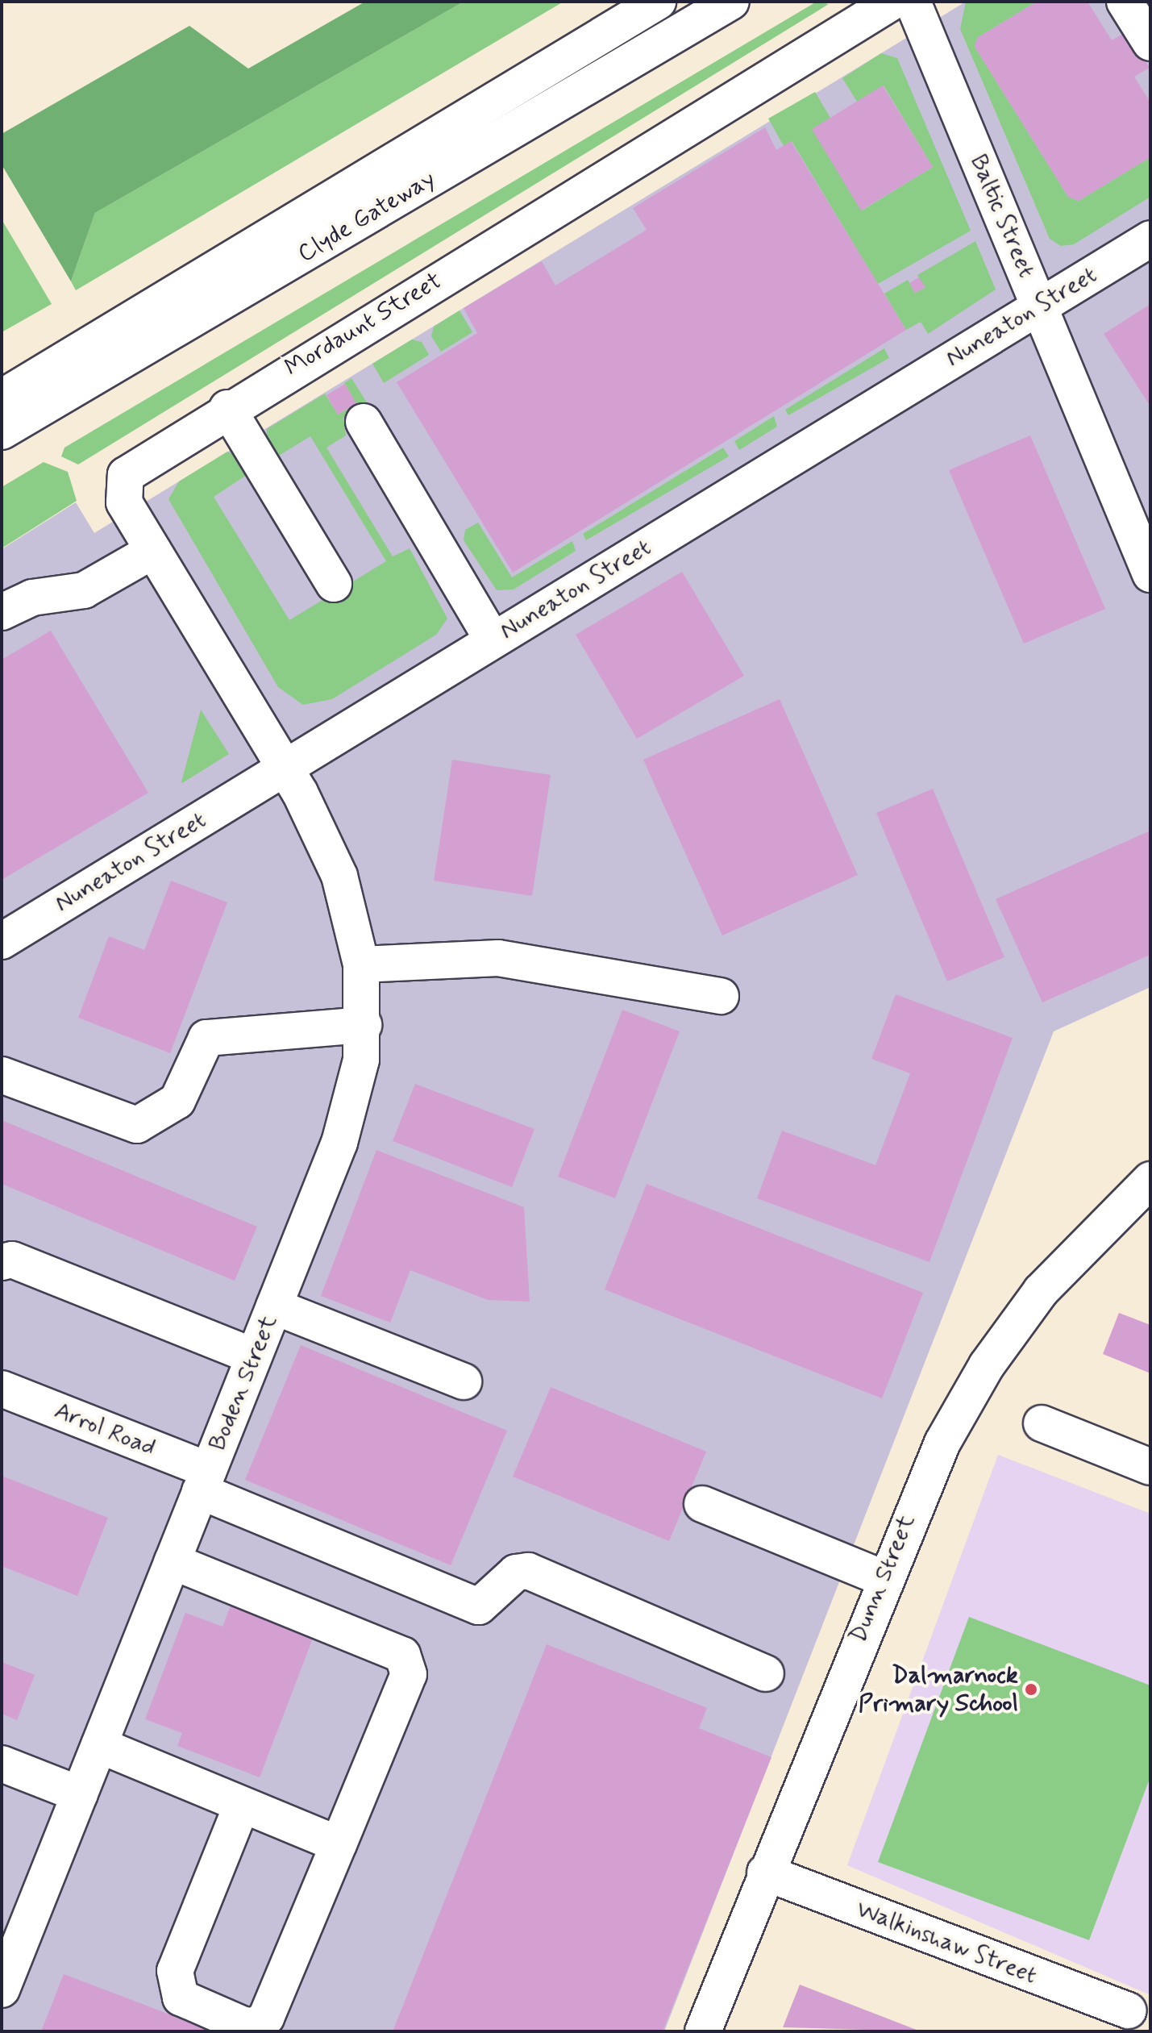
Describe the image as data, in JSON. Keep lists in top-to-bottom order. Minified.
{"streets":{"street":["Baltic Street","Clyde Gateway","Nuneaton Street","Mordaunt Street","Boden Street","Arrol Road","Dunn Street","Walkinshaw Street"]},"crossings":[["Baltic Street","Nuneaton Street"],["Nuneaton Street","Mordaunt Street"],["Nuneaton Street","Boden Street"],["Mordaunt Street","Boden Street"],["Boden Street","Arrol Road"],["Dunn Street","Walkinshaw Street"]],"places":["Dalmarnock Primary School"]}
